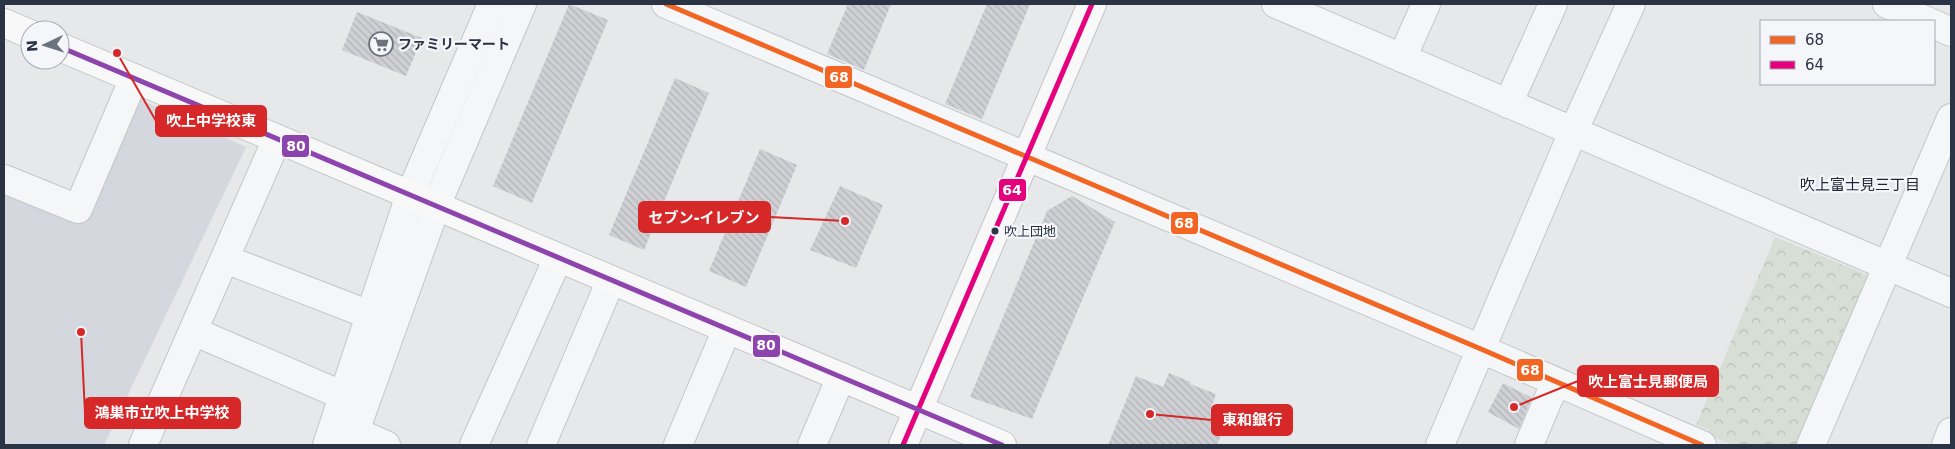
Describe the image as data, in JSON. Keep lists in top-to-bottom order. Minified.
{"districts":["吹上富士見三丁目"],"places":{"supermarket":["ファミリーマート"],"other":["吹上中学校東","セブン-イレブン","吹上団地","鴻巣市立吹上中学校","吹上富士見郵便局","東和銀行"]},"lines":["transit line 68","transit line 64","transit line 80"],"legend":["68","64"],"north":"left"}
